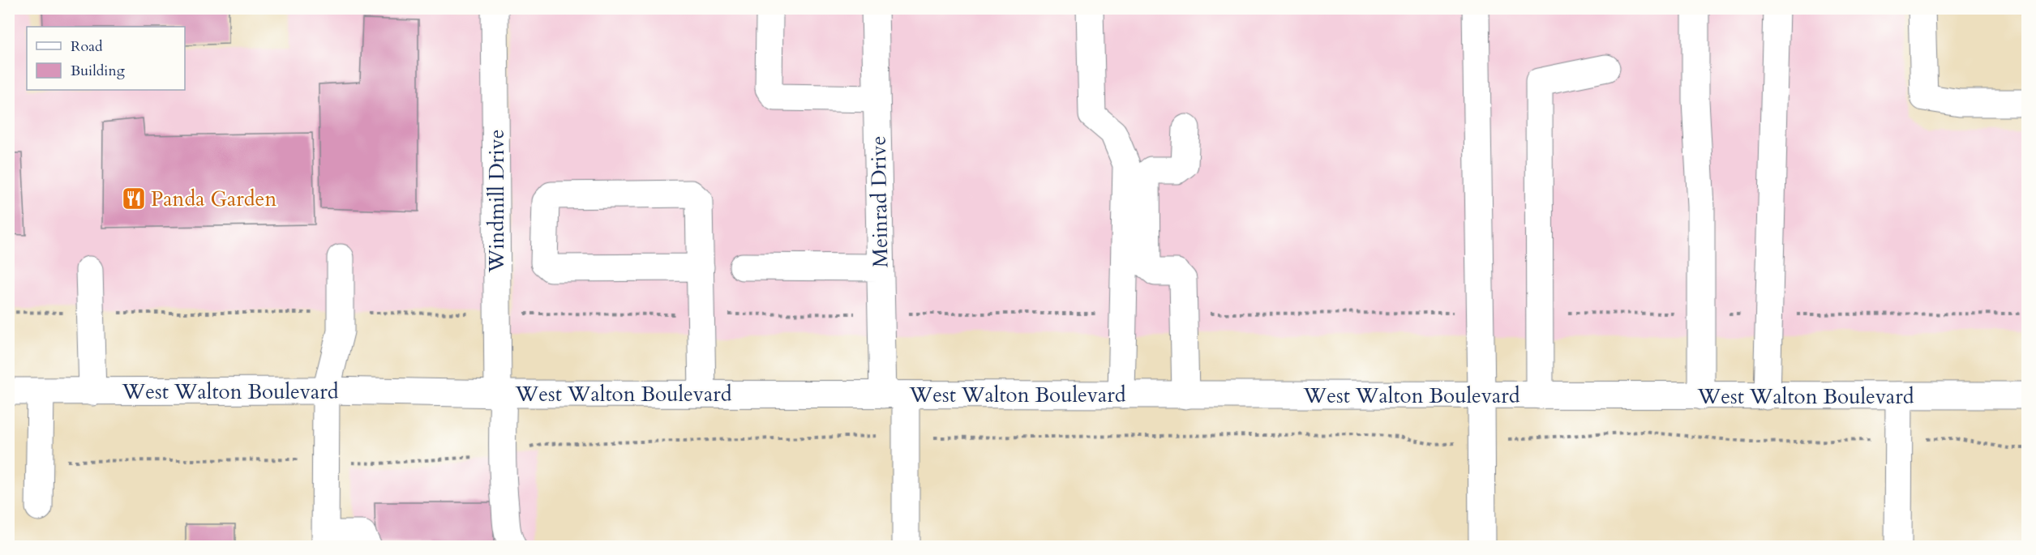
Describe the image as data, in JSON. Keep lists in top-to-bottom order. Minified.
{"streets":{"main road":["Windmill Drive","Meinrad Drive","West Walton Boulevard"]},"crossings":[["Windmill Drive","West Walton Boulevard"],["Meinrad Drive","West Walton Boulevard"]],"places":{"restaurant":["Panda Garden"]},"legend":["Road","Building"]}
